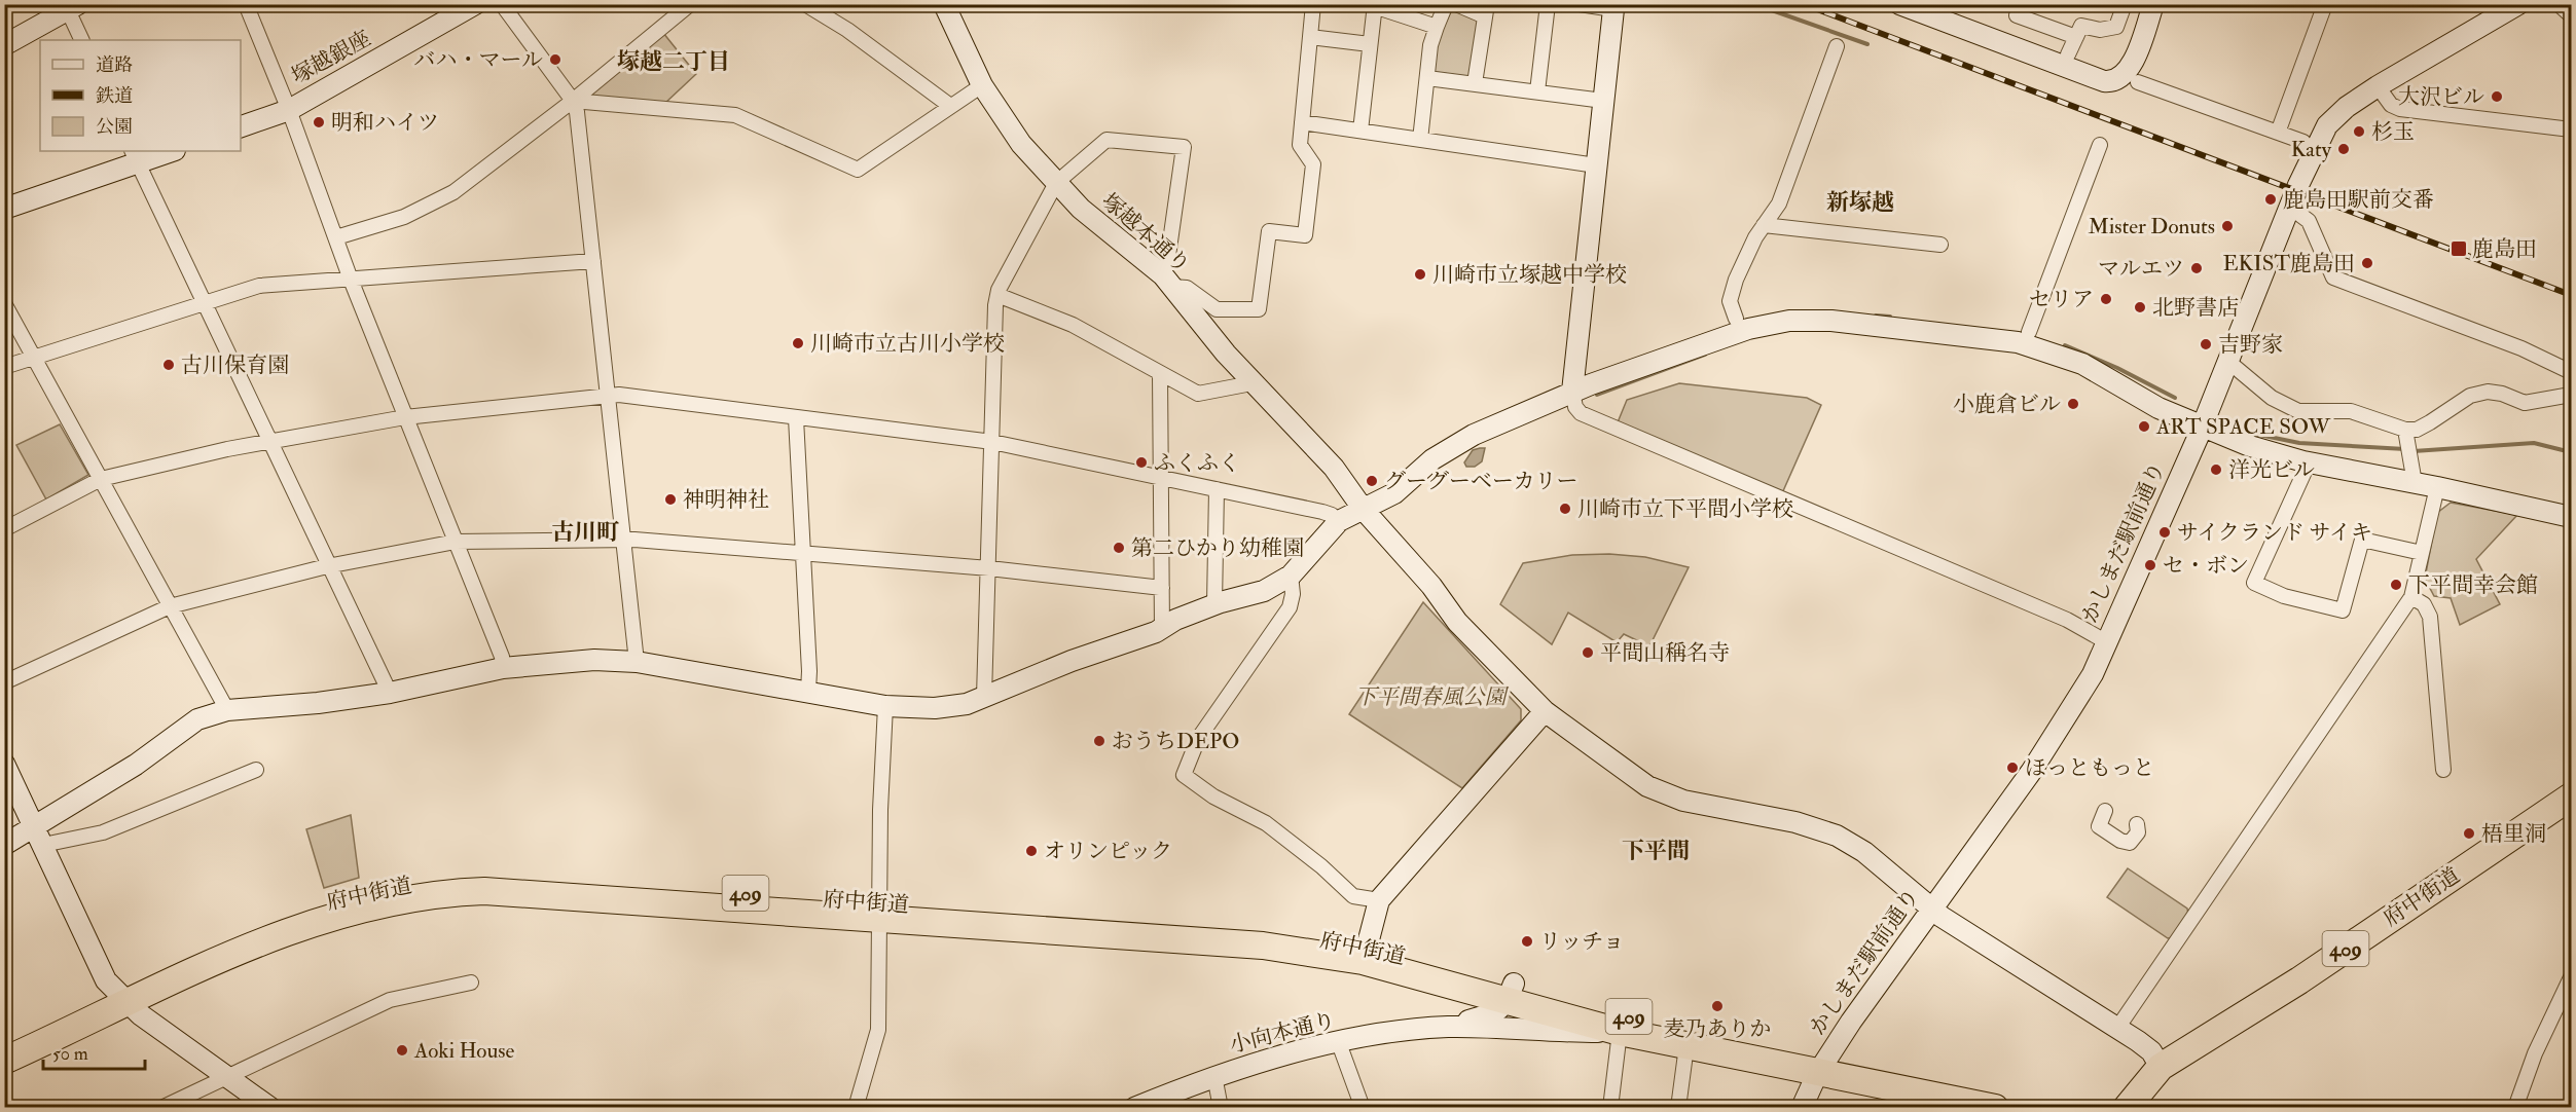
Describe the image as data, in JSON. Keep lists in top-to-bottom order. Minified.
{"streets":{"highway":["409","府中街道"],"street":["塚越銀座","塚越本通り","かしまだ駅前通り","小向本通り"]},"crossings":[["塚越本通り","かしまだ駅前通り"],["塚越本通り","府中街道"],["かしまだ駅前通り","府中街道"]],"districts":["塚越二丁目","新塚越","古川町","下平間"],"parks":["下平間春風公園"],"places":{"other":["バハ・マール","大沢ビル","明和ハイツ","杉玉","Katy","鹿島田駅前交番","Mister Donuts","EKIST鹿島田","マルエツ","川崎市立塚越中学校","セリア","北野書店","川崎市立古川小学校","吉野家","古川保育園","小鹿倉ビル","ART SPACE SOW","ふくふく","洋光ビル","グーグーベーカリー","神明神社","川崎市立下平間小学校","サイクランド サイキ","第二ひかり幼稚園","セ・ボン","下平間幸会館","平間山稱名寺","おうちDEPO","ほっともっと","梧里洞","オリンピック","リッチョ","麦乃ありか","Aoki House"],"transit":["鹿島田"]},"legend":["道路","鉄道","公園"],"scale_bar":"50 m"}
